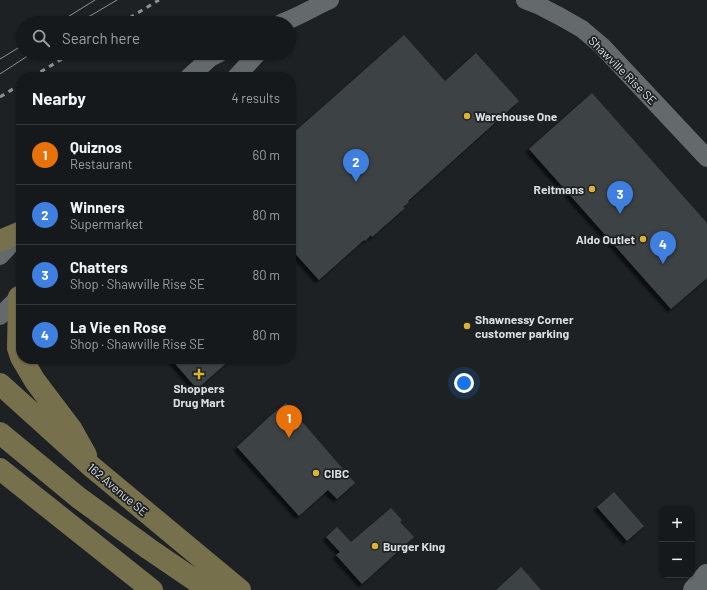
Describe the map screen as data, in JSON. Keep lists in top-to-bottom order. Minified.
{"streets":{"main road":["162 Avenue SE"],"street":["Shawville Rise SE"]},"places":{"other":["Warehouse One","Reitmans","Aldo Outlet","Shawnessy Corner customer parking","CIBC","Burger King"],"health":["Shoppers Drug Mart"]},"page":{"search":"Search here","heading":["Nearby","4 results"],"list":[{"mark":"1","name":"Quiznos","note":"Restaurant","value":"60 m"},{"mark":"2","name":"Winners","note":"Supermarket","value":"80 m"},{"mark":"3","name":"Chatters","note":"Shop · Shawville Rise SE","value":"80 m"},{"mark":"4","name":"La Vie en Rose","note":"Shop · Shawville Rise SE","value":"80 m"}],"pins":["2","3","4","1"],"map_buttons":["+","−"]}}
